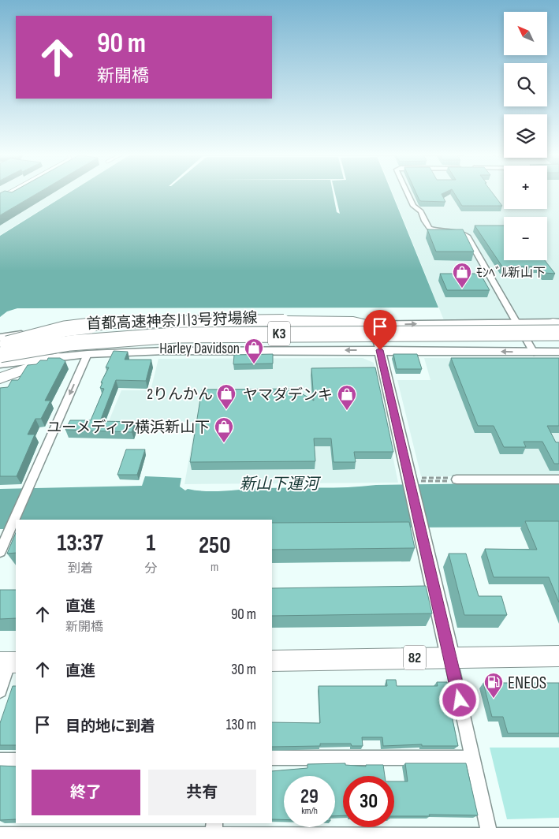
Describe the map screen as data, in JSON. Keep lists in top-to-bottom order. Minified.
{"streets":{"highway":["首都高速神奈川3号狩場線","K3"],"main road":["82"]},"water":["新山下運河"],"places":{"shop":["ﾓﾝﾍﾞﾙ新山下","Harley Davidson","2りんかん","ヤマダデンキ","ユーメディア横浜新山下"],"fuel station":["ENEOS"]},"north":"top left","page":{"map_buttons":["+","−"],"turn":["90 m","新開橋"],"eta":["13:37","到着","1","分","250","m"],"list":[{"name":"直進","note":"新開橋","value":"90 m"},{"name":"直進","value":"30 m"},{"name":"目的地に到着","value":"130 m"}],"buttons":["終了","共有"],"speed":"29 km/h","limit":"30"}}
